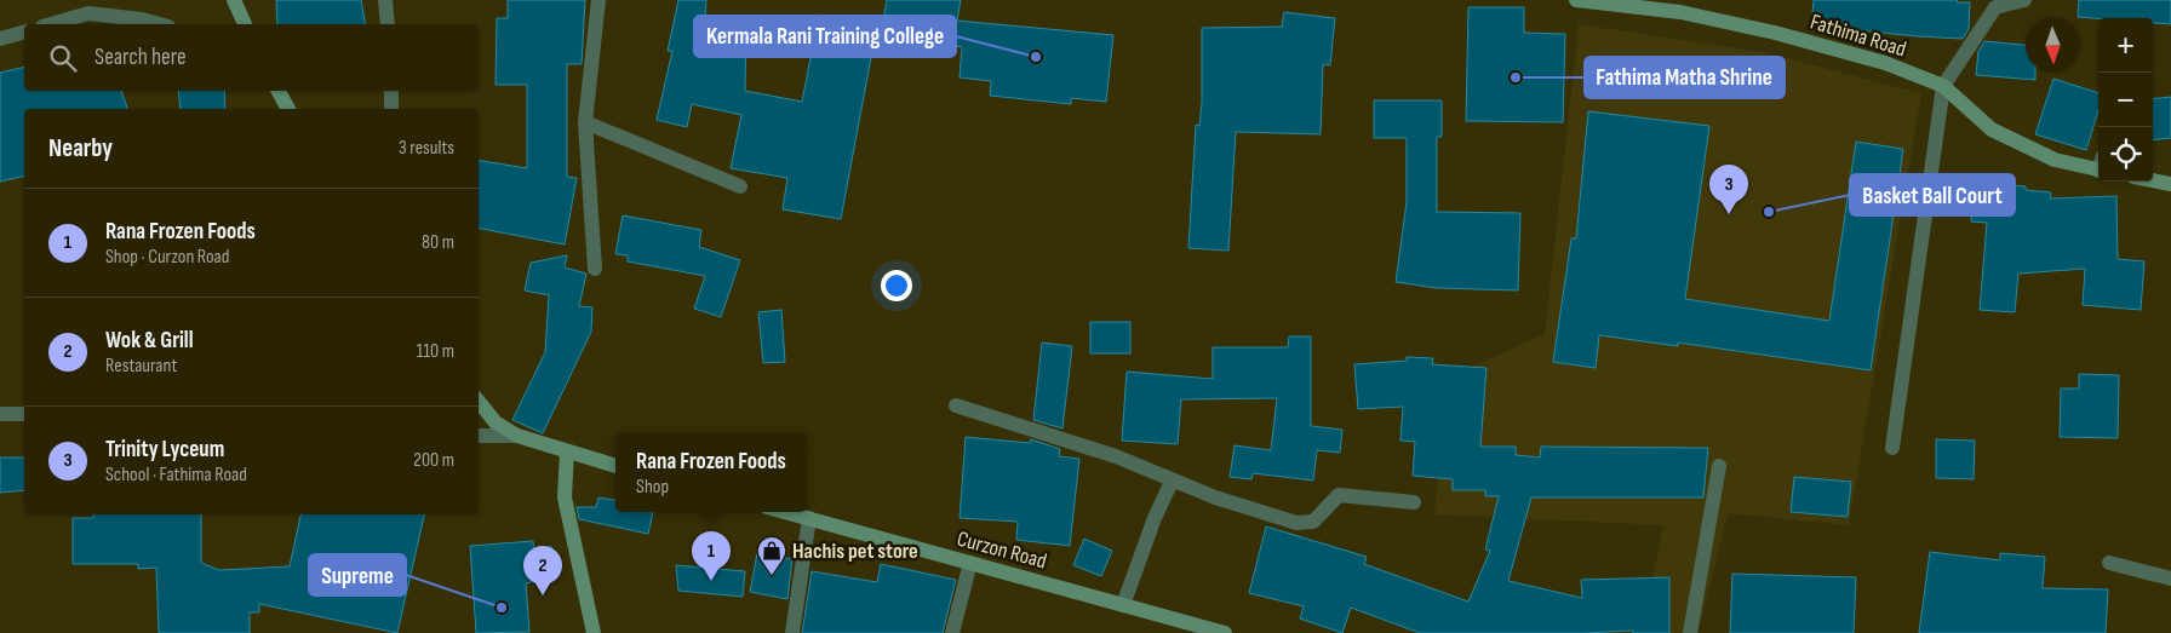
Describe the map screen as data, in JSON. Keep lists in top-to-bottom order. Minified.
{"streets":{"main road":["Fathima Road","Curzon Road"]},"places":{"other":["Kermala Rani Training College","Fathima Matha Shrine","Basket Ball Court","Supreme"],"shop":["Hachis pet store"]},"north":"bottom","page":{"map_buttons":["+","−"],"search":"Search here","heading":["Nearby","3 results"],"pins":["3","1","2"],"list":[{"mark":"1","name":"Rana Frozen Foods","note":"Shop · Curzon Road","value":"80 m"},{"mark":"2","name":"Wok & Grill","note":"Restaurant","value":"110 m"},{"mark":"3","name":"Trinity Lyceum","note":"School · Fathima Road","value":"200 m"}],"popup":["Rana Frozen Foods","Shop"]}}
